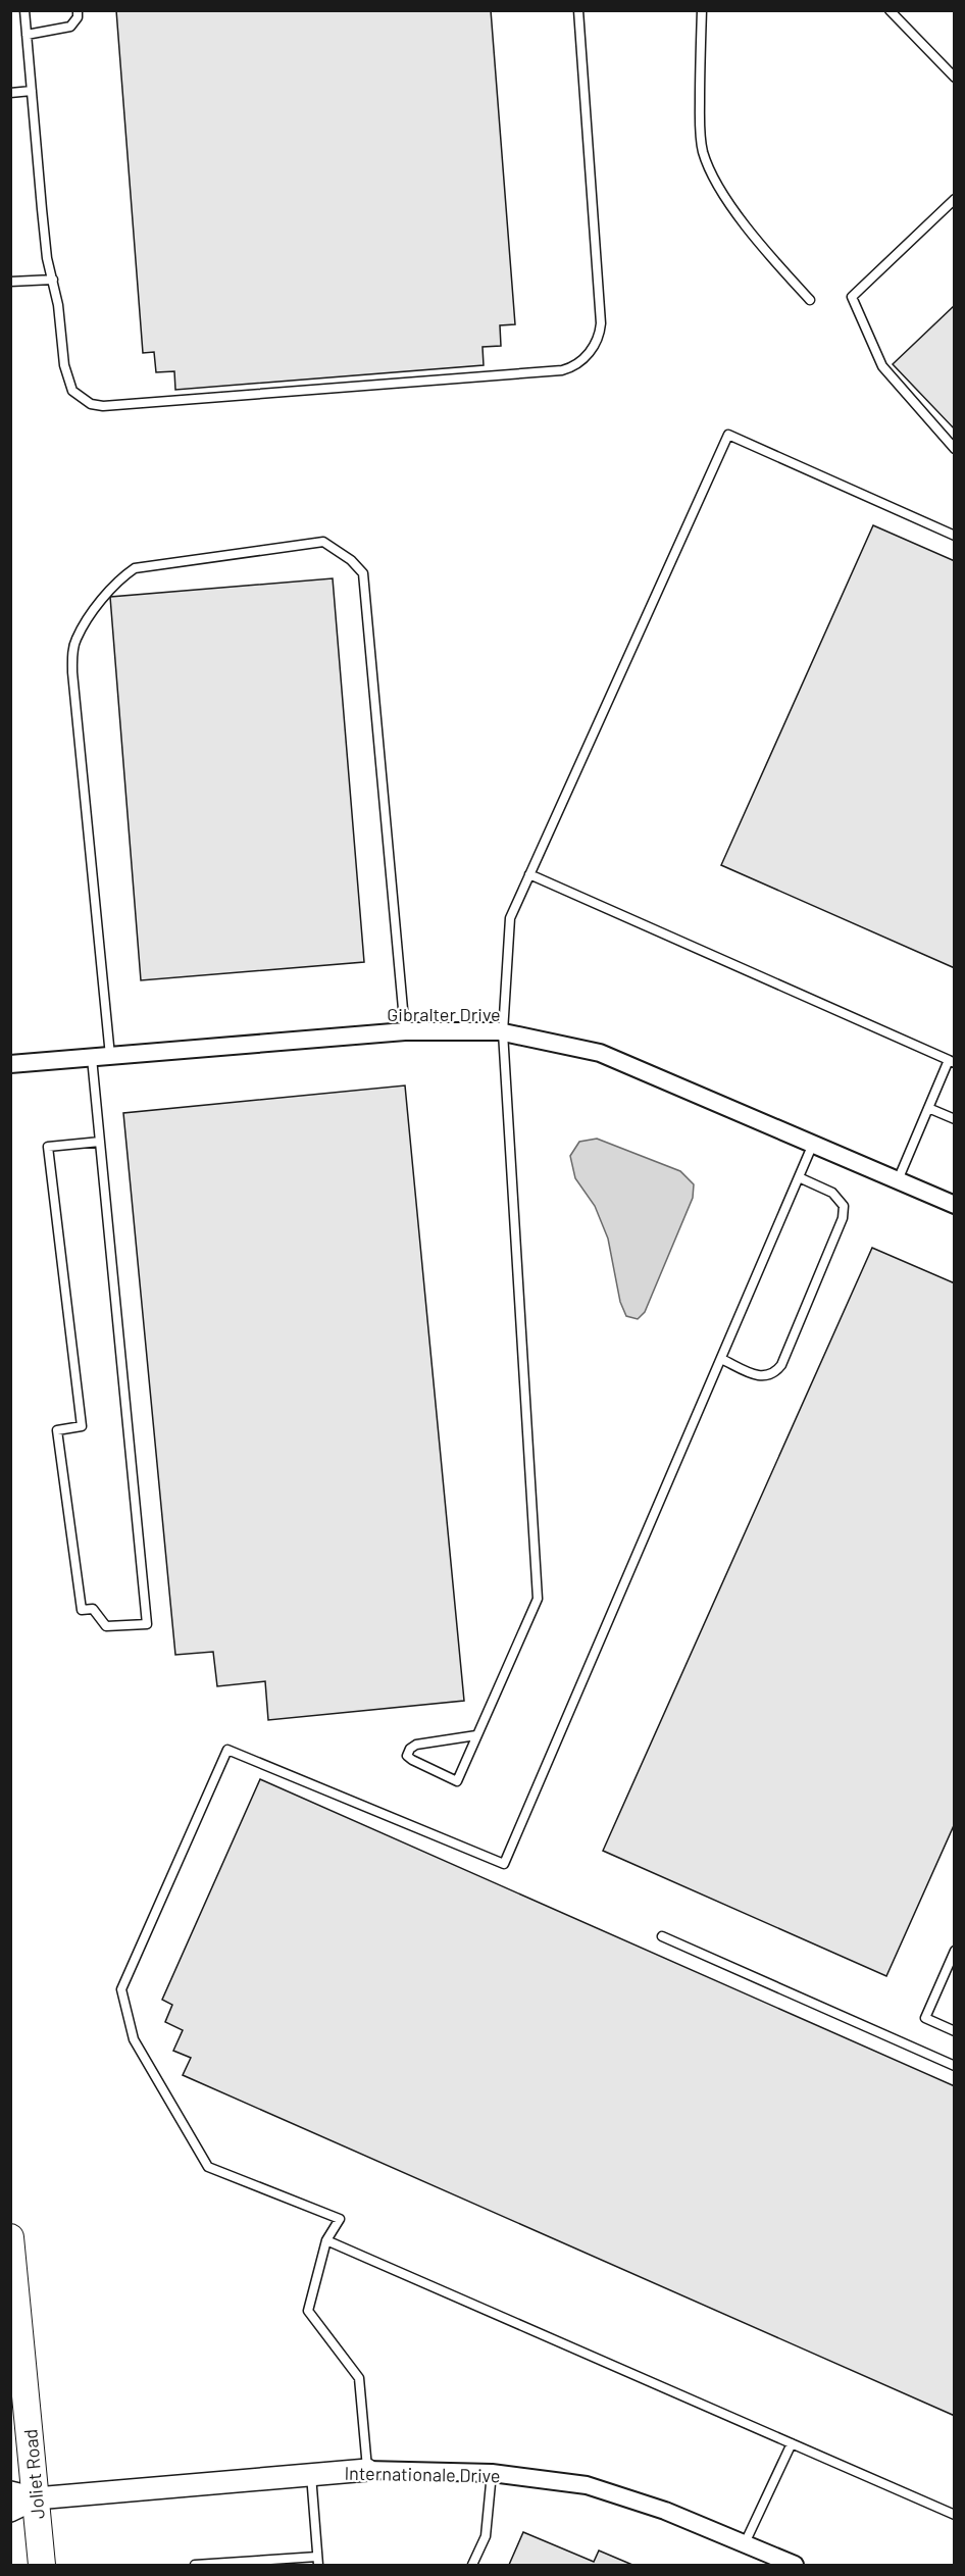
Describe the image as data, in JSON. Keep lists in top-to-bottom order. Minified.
{"streets":{"main road":["Joliet Road"],"street":["Gibralter Drive","Internationale Drive"]},"crossings":[["Joliet Road","Internationale Drive"]]}
